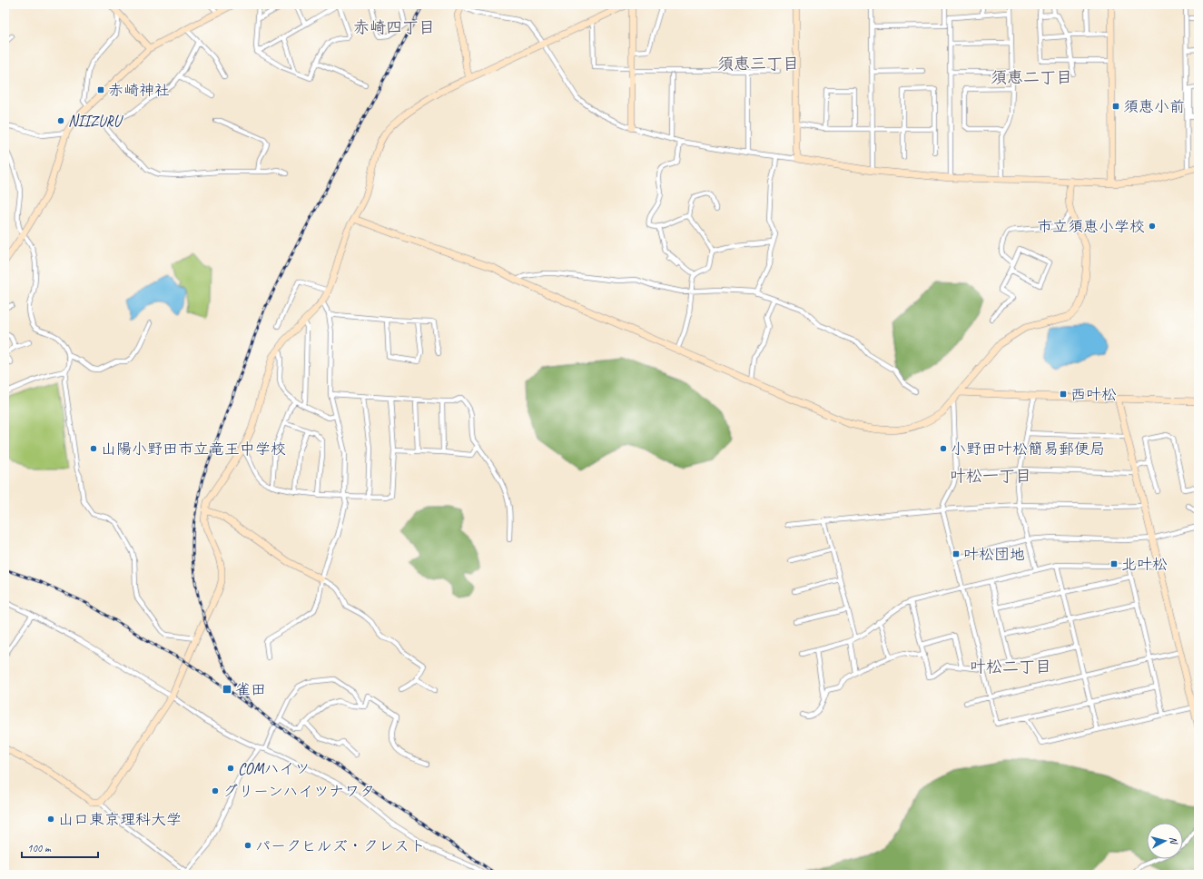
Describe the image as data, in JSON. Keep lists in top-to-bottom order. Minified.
{"districts":["赤崎四丁目","須恵三丁目","須恵二丁目","叶松一丁目","叶松二丁目"],"places":{"transit":["赤崎神社","須恵小前","西叶松","叶松団地","北叶松","雀田"],"other":["NIIZURU","市立須恵小学校","山陽小野田市立竜王中学校","小野田叶松簡易郵便局","COMハイツ","グリーンハイツナワタ","山口東京理科大学","パークヒルズ・クレスト"]},"scale_bar":"100 m","north":"right"}
